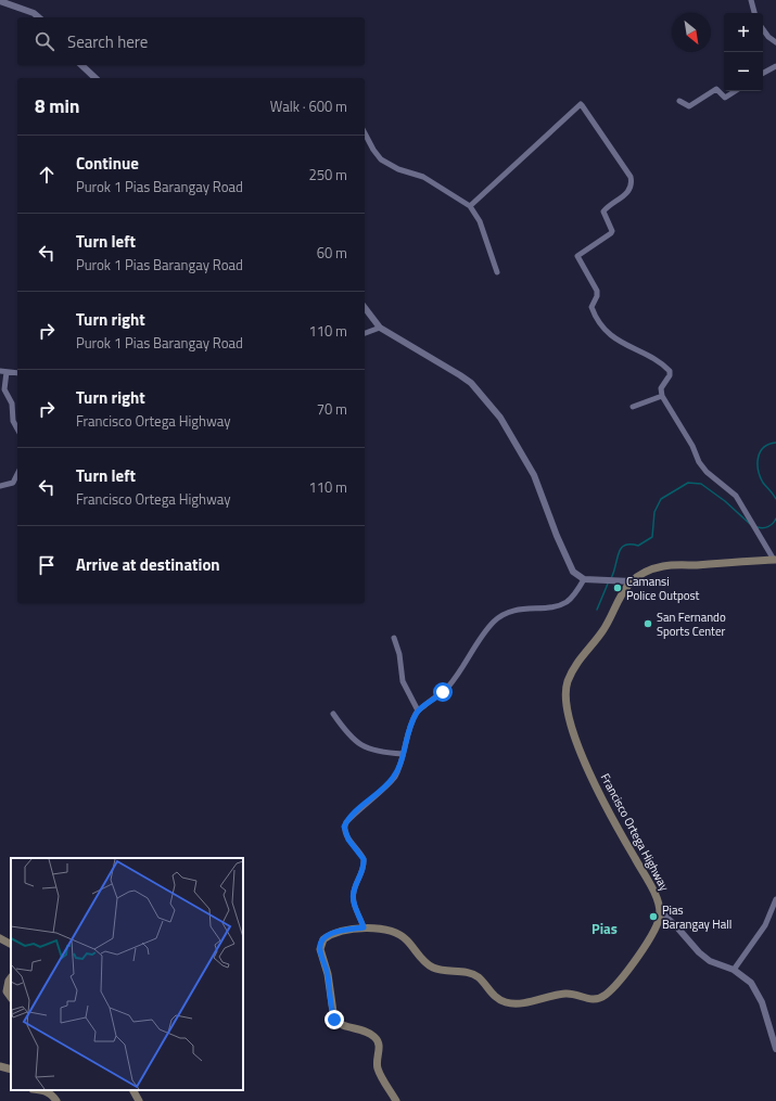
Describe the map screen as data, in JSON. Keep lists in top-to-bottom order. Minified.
{"streets":{"main road":["Francisco Ortega Highway"]},"districts":["Pias"],"places":["Camansi Police Outpost","San Fernando Sports Center","Pias Barangay Hall"],"north":"bottom right","page":{"map_buttons":["+","−"],"search":"Search here","heading":["8 min","Walk · 600 m"],"list":[["Continue","Purok 1 Pias Barangay Road","250 m"],["Turn left","Purok 1 Pias Barangay Road","60 m"],["Turn right","Purok 1 Pias Barangay Road","110 m"],["Turn right","Francisco Ortega Highway","70 m"],["Turn left","Francisco Ortega Highway","110 m"],"Arrive at destination"]}}
